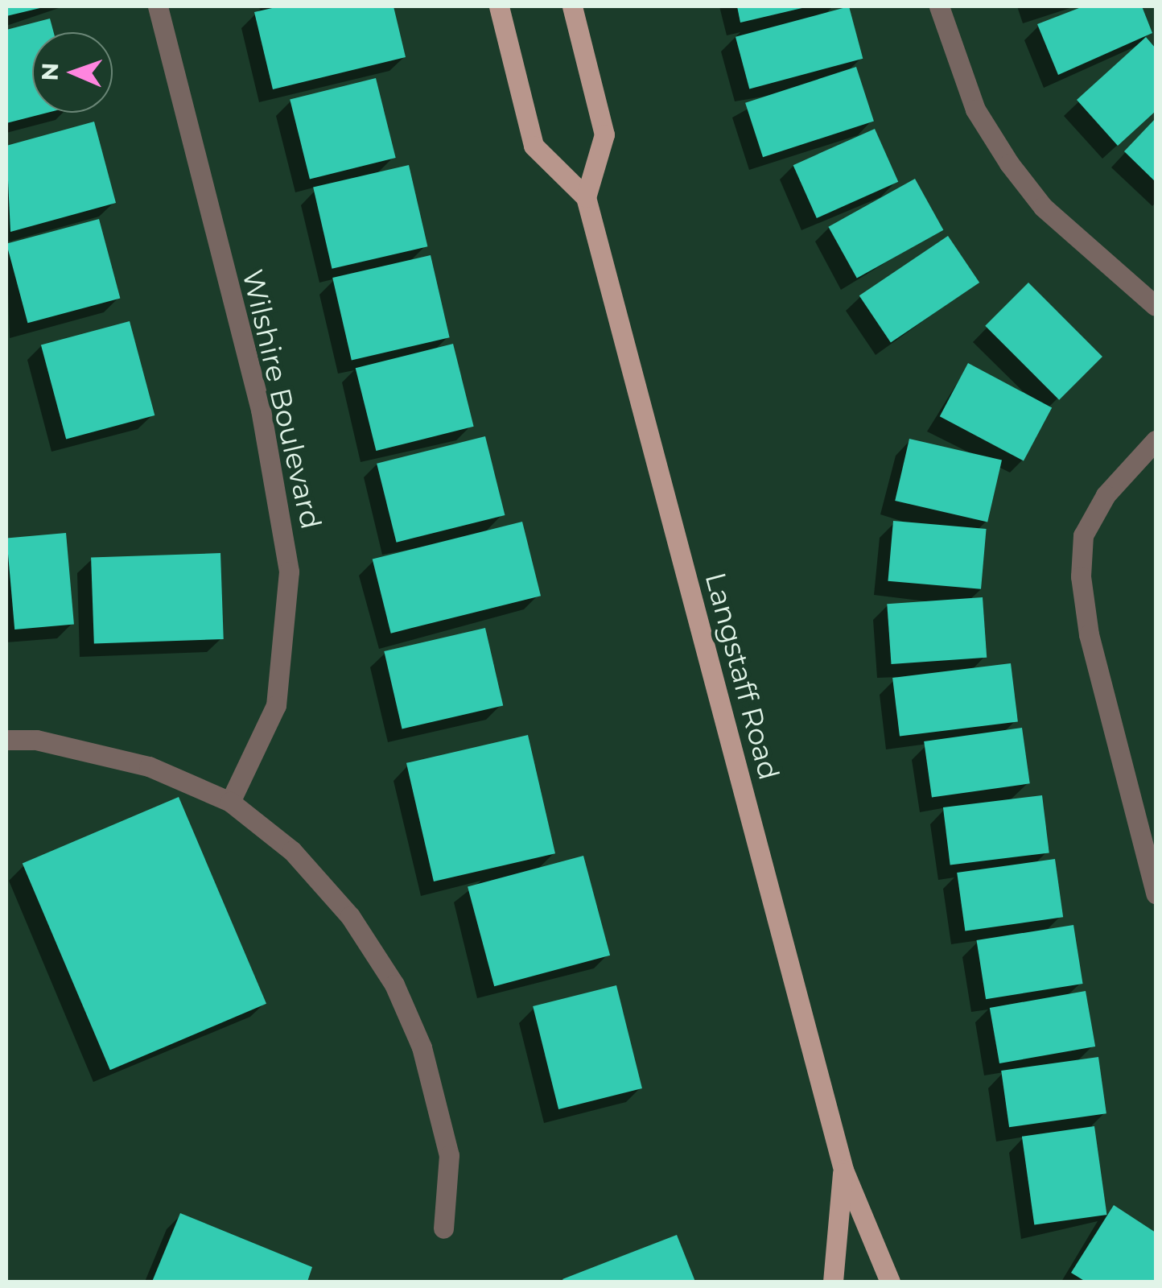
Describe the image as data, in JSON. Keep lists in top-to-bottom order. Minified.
{"streets":{"main road":["Langstaff Road"],"street":["Wilshire Boulevard"]},"north":"left"}
